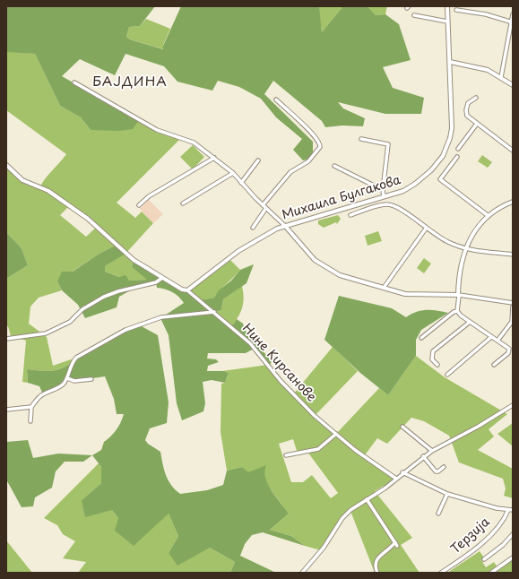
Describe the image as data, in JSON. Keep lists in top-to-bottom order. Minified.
{"streets":{"street":["Михаила Булгакова","Нине Кирсанове","Терзија"]},"crossings":[["Михаила Булгакова","Нине Кирсанове"]],"districts":["БАЈДИНА"]}
